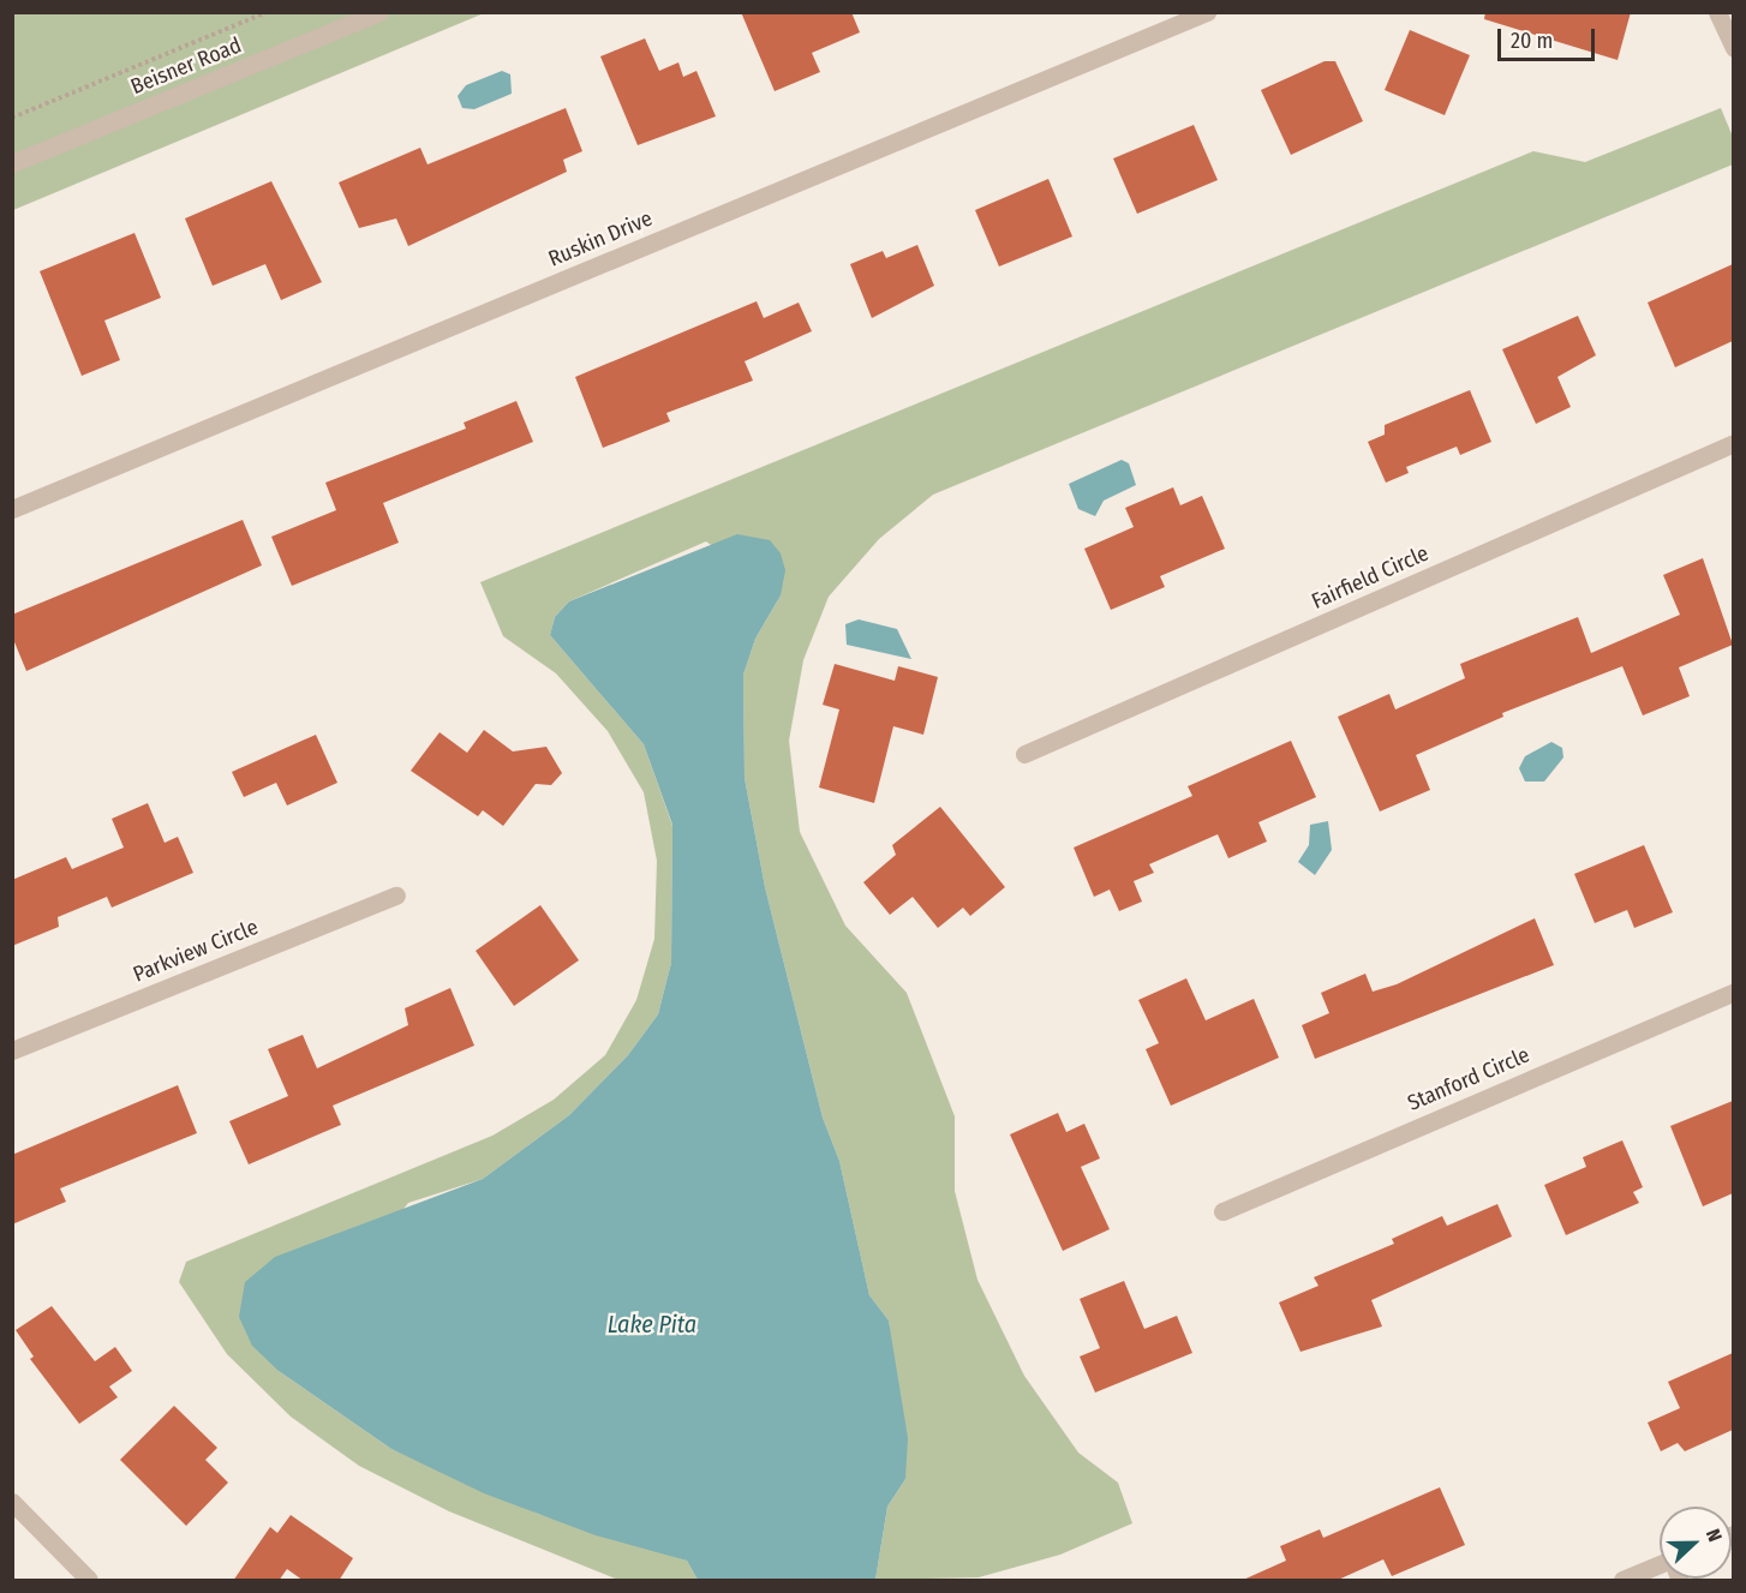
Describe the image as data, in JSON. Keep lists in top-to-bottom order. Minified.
{"streets":{"street":["Beisner Road","Ruskin Drive","Fairfield Circle","Parkview Circle","Stanford Circle"]},"water":["Lake Pita"],"scale_bar":"20 m","north":"right"}
